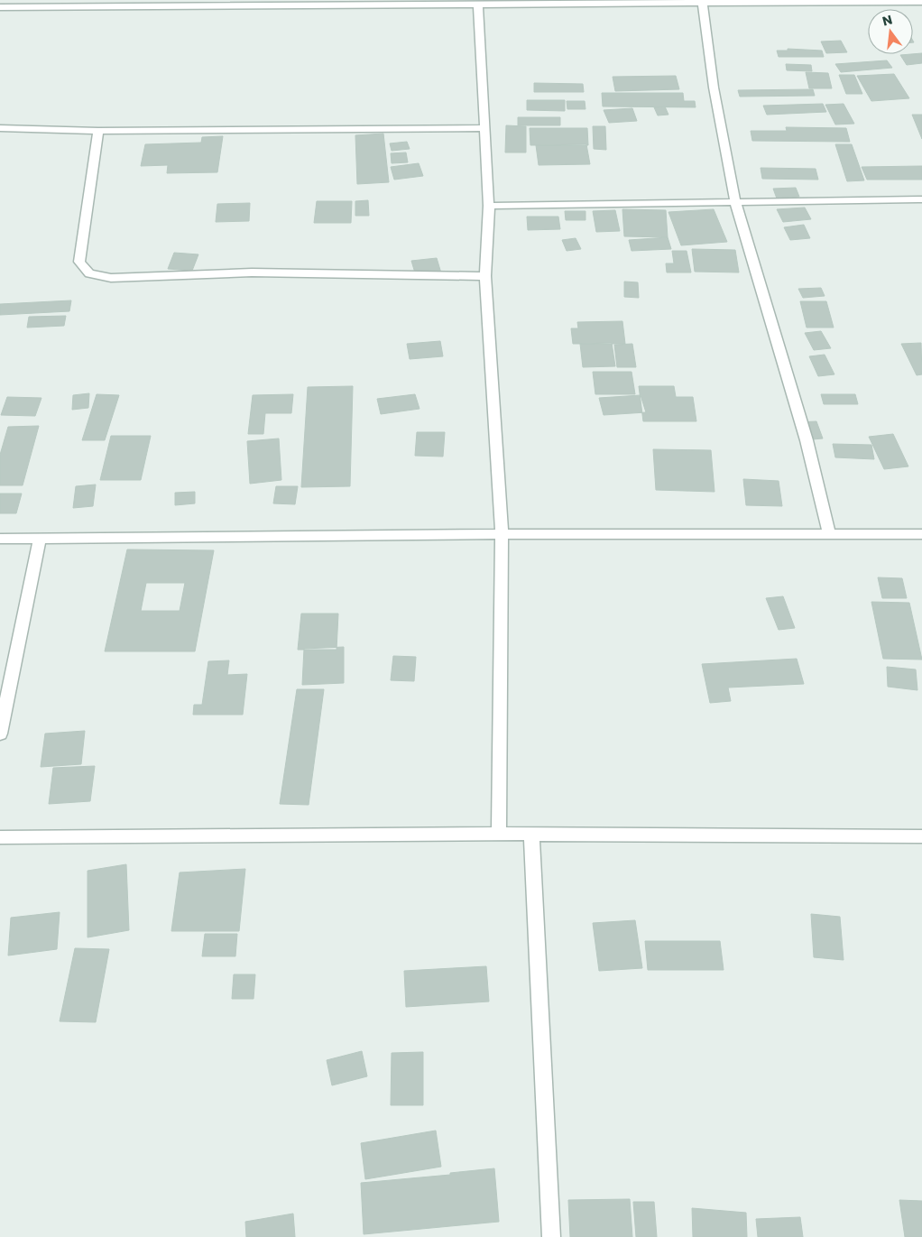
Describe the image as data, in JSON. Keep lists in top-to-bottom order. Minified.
{"north":"top"}
